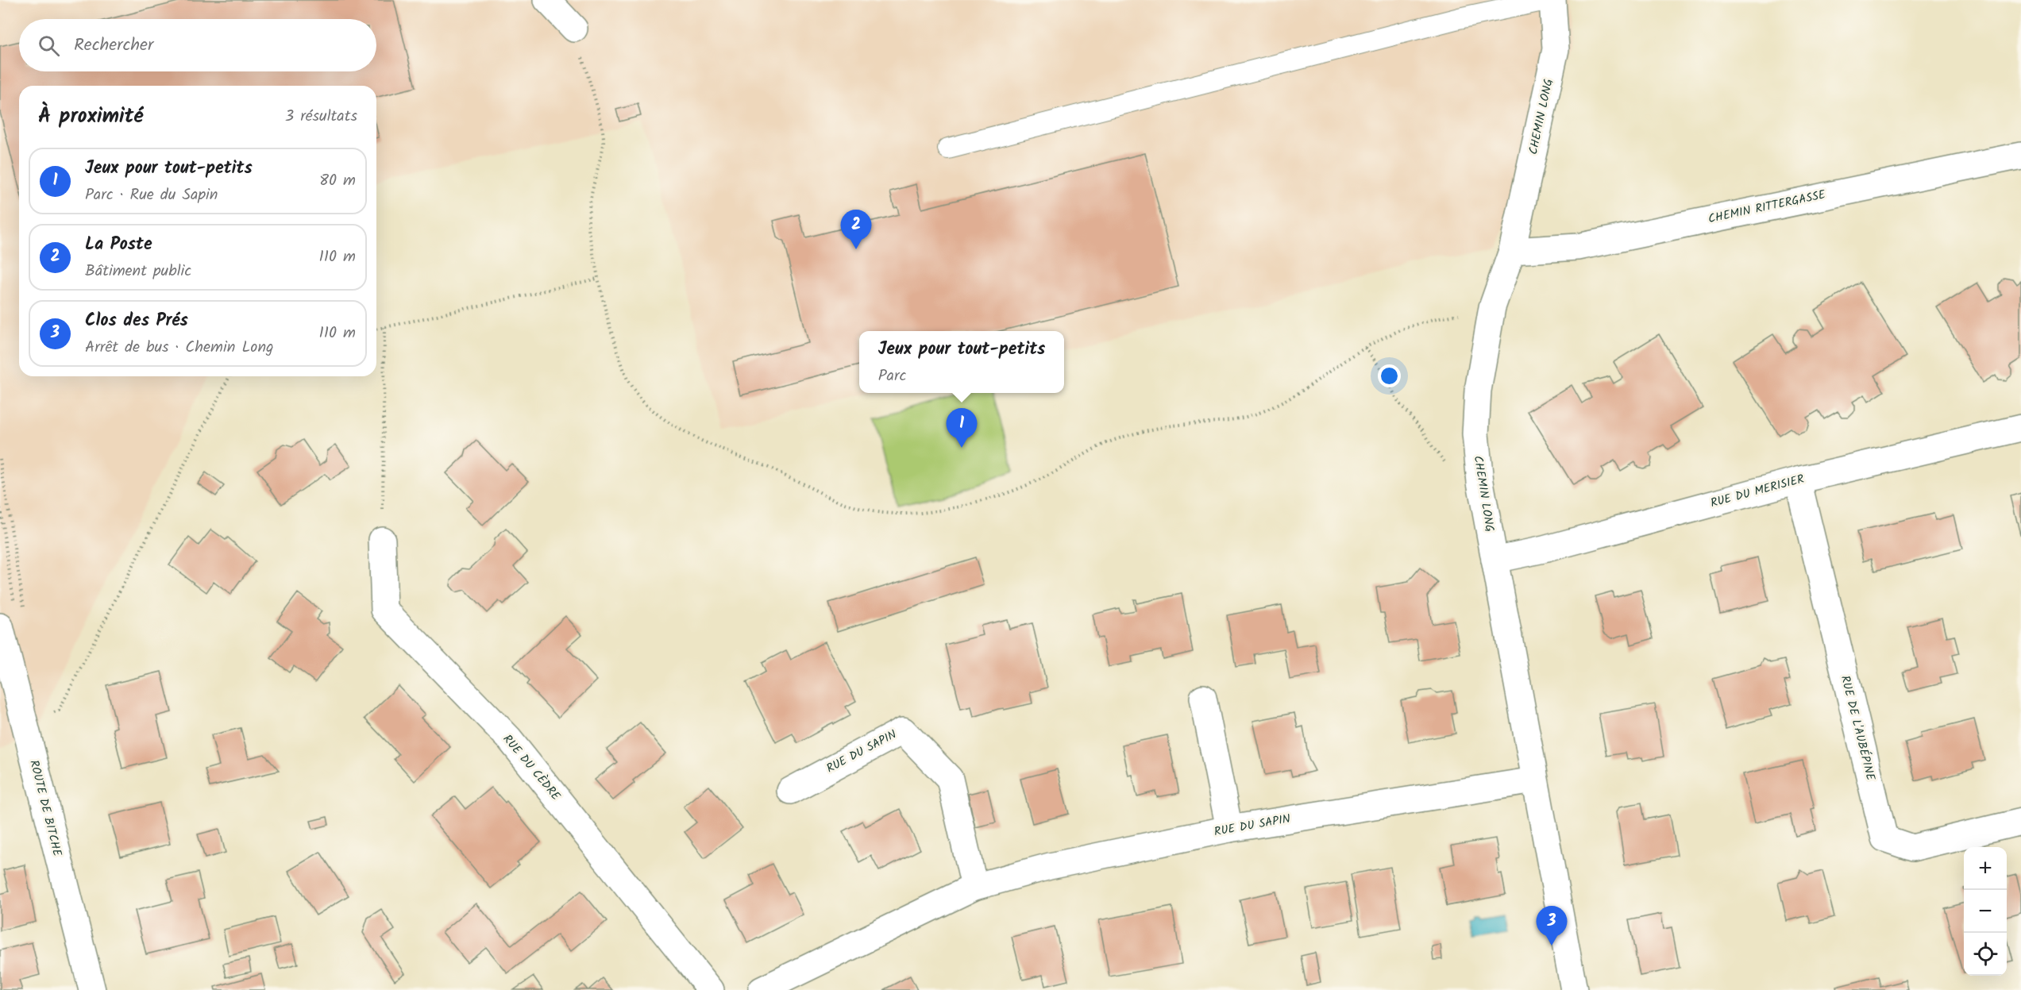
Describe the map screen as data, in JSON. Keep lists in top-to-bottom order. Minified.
{"streets":{"street":["CHEMIN LONG","CHEMIN RITTERGASSE","RUE DU MERISIER","RUE DE L'AUBÉPINE","RUE DU SAPIN","RUE DU CÈDRE","ROUTE DE BITCHE"]},"crossings":[["CHEMIN LONG","CHEMIN RITTERGASSE"],["CHEMIN LONG","RUE DU MERISIER"],["CHEMIN LONG","RUE DU SAPIN"],["RUE DU MERISIER","RUE DE L'AUBÉPINE"]],"page":{"search":"Rechercher","heading":["À proximité","3 résultats"],"list":[{"mark":"1","name":"Jeux pour tout-petits","note":"Parc · Rue du Sapin","value":"80 m"},{"mark":"2","name":"La Poste","note":"Bâtiment public","value":"110 m"},{"mark":"3","name":"Clos des Prés","note":"Arrêt de bus · Chemin Long","value":"110 m"}],"pins":["2","1","3"],"popup":["Jeux pour tout-petits","Parc"],"map_buttons":["+","−"]}}
